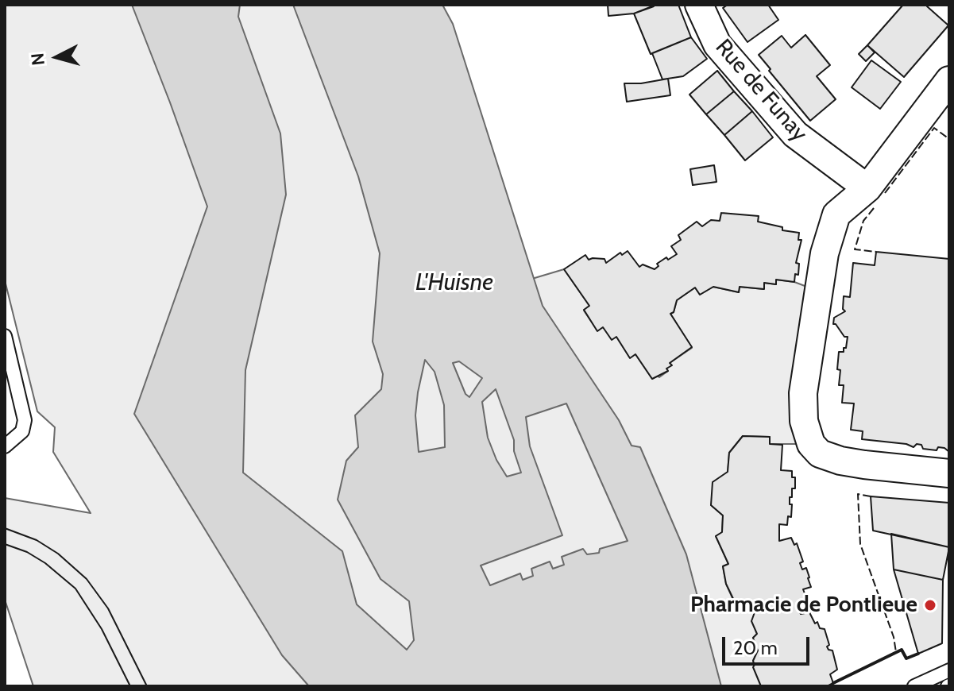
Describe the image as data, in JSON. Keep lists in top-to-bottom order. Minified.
{"streets":{"street":["Rue de Funay"]},"water":["L'Huisne"],"places":["Pharmacie de Pontlieue"],"scale_bar":"20 m","north":"left"}
